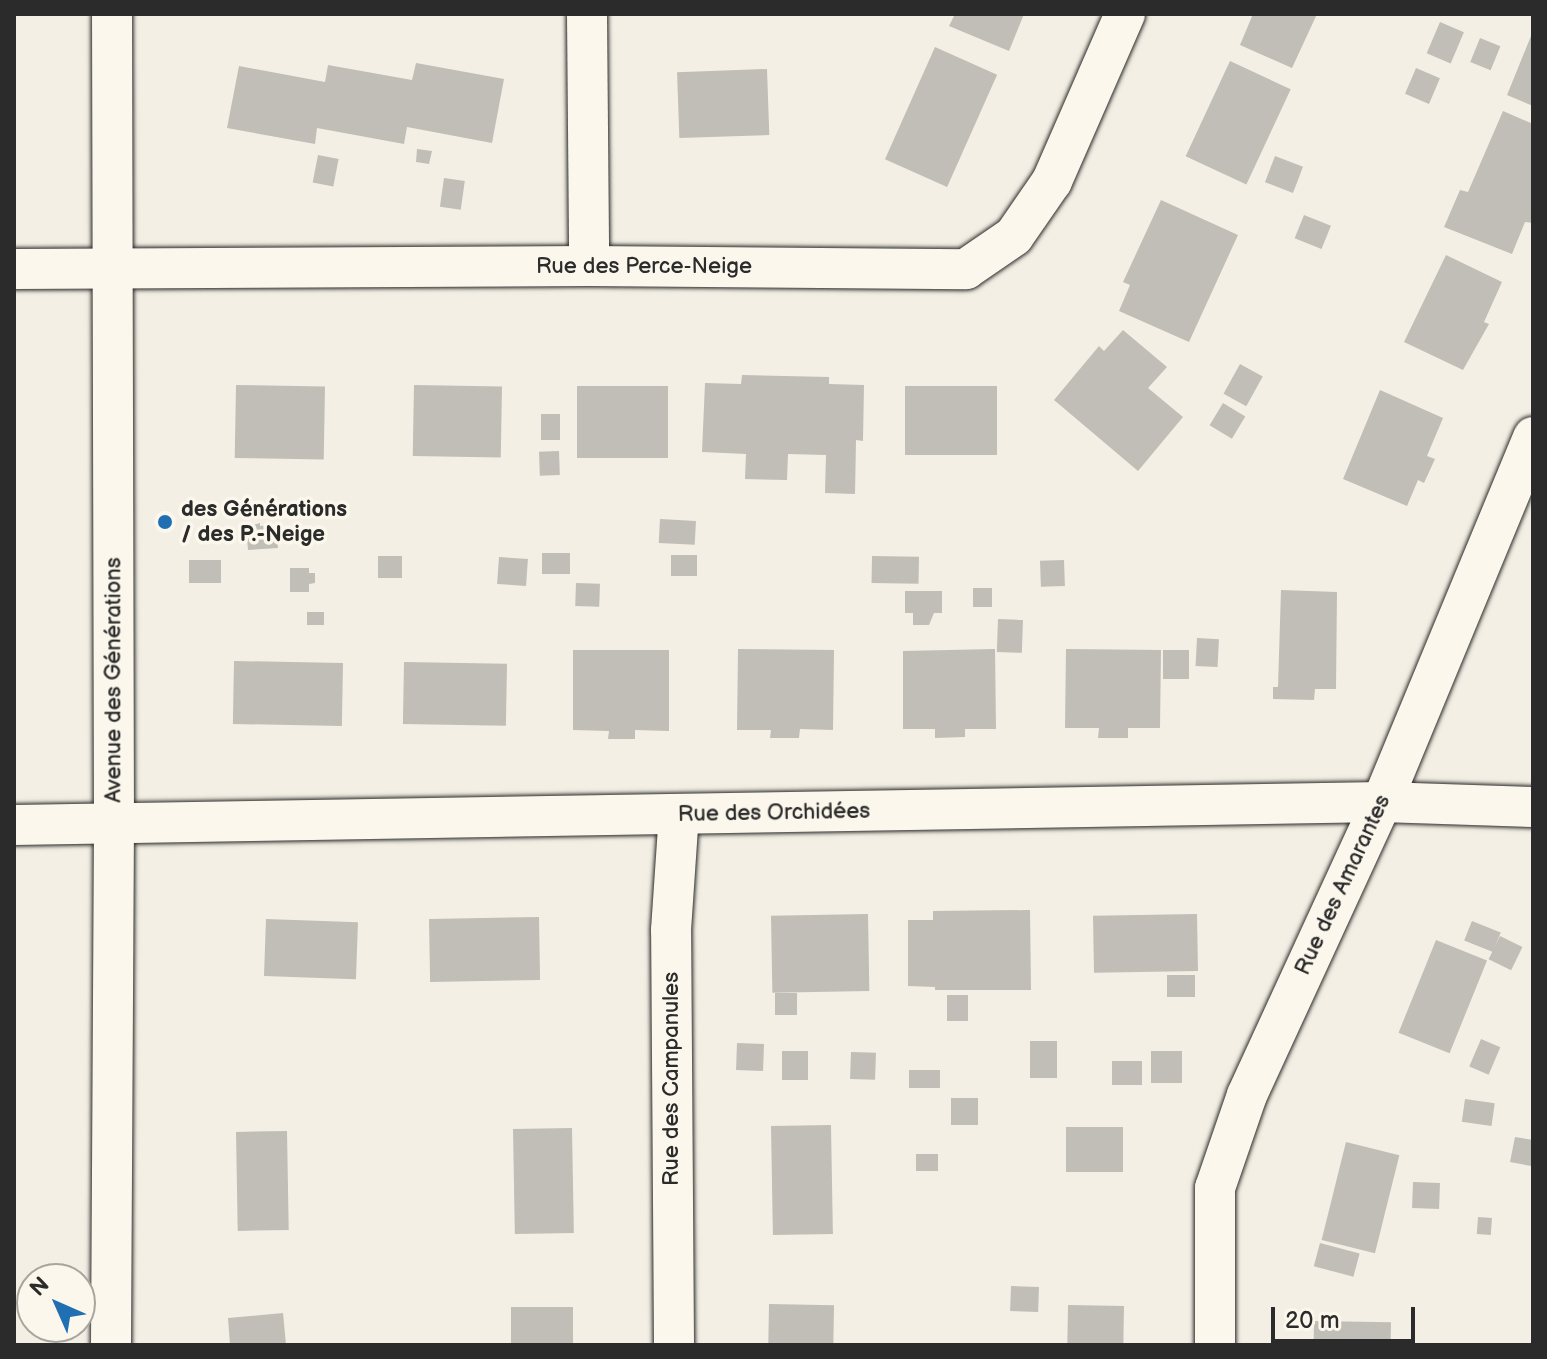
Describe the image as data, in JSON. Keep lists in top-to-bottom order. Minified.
{"streets":{"street":["Rue des Perce-Neige","Avenue des Générations","Rue des Orchidées","Rue des Amarantes","Rue des Campanules"]},"crossings":[["Rue des Perce-Neige","Avenue des Générations"],["Avenue des Générations","Rue des Orchidées"],["Rue des Orchidées","Rue des Amarantes"],["Rue des Orchidées","Rue des Campanules"]],"places":["des Générations / des P.-Neige"],"scale_bar":"20 m","north":"top left"}
